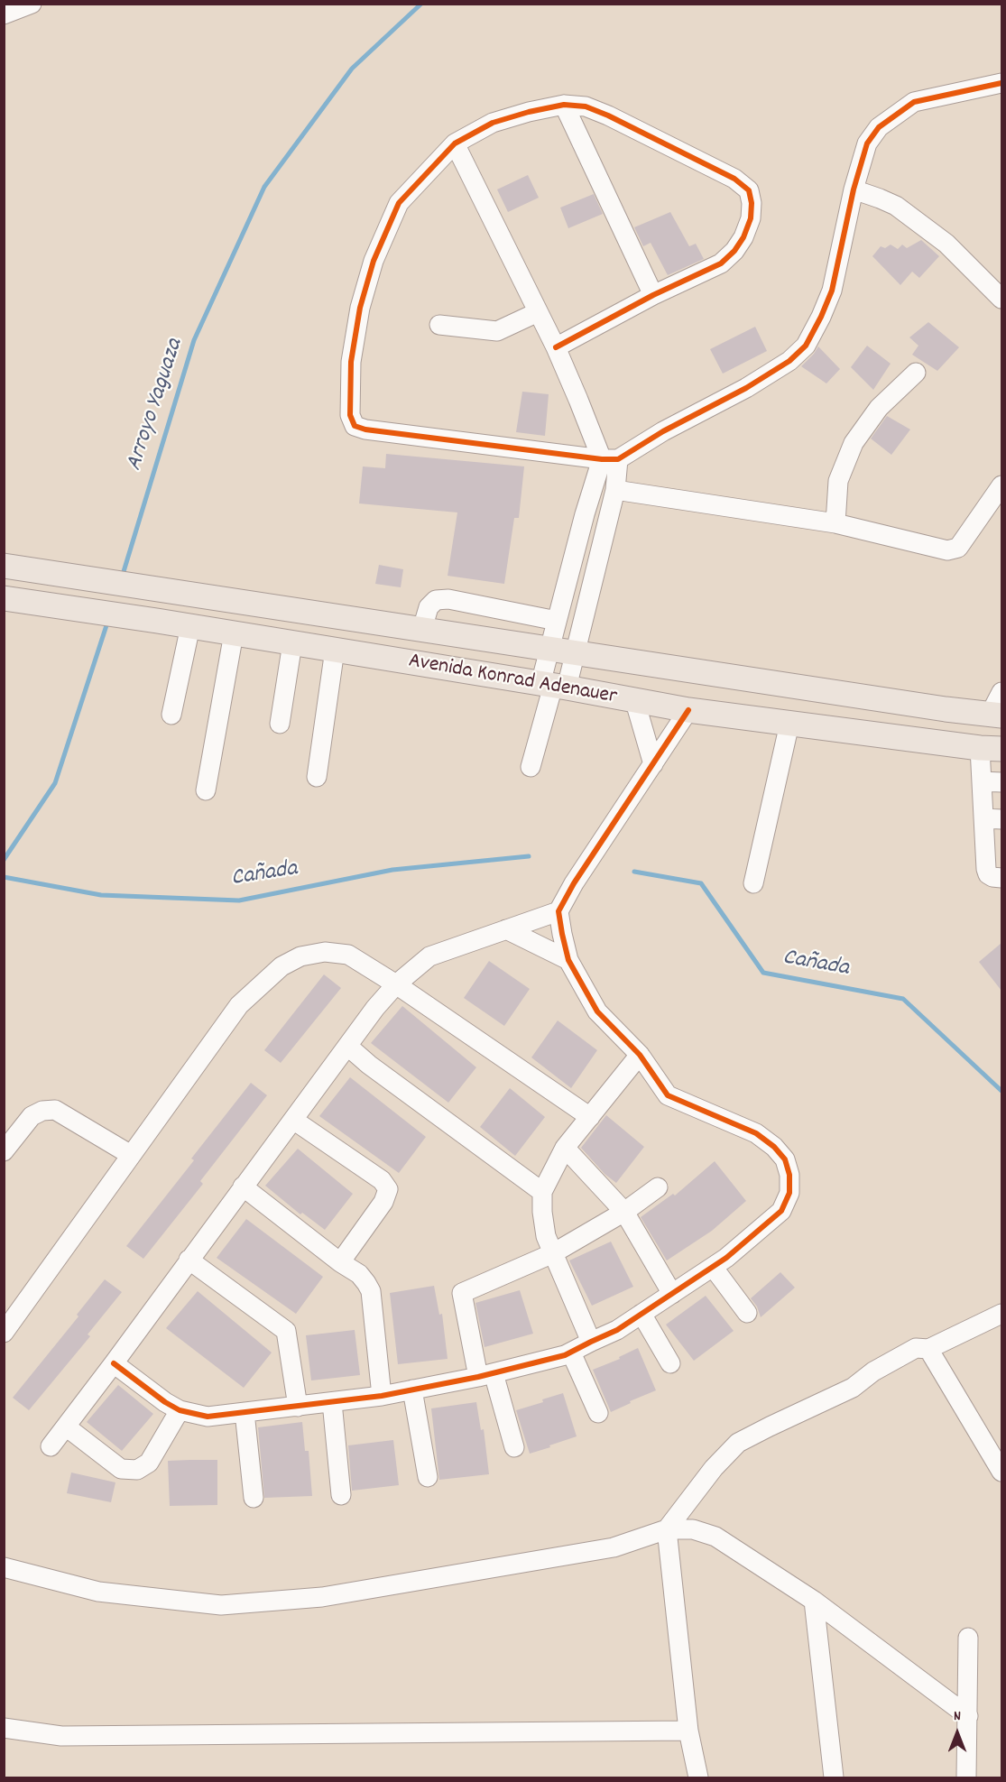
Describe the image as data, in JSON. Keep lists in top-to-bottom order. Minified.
{"streets":{"main road":["Avenida Konrad Adenauer"]},"water":["Arroyo Yaguaza","Cañada"],"north":"top"}
